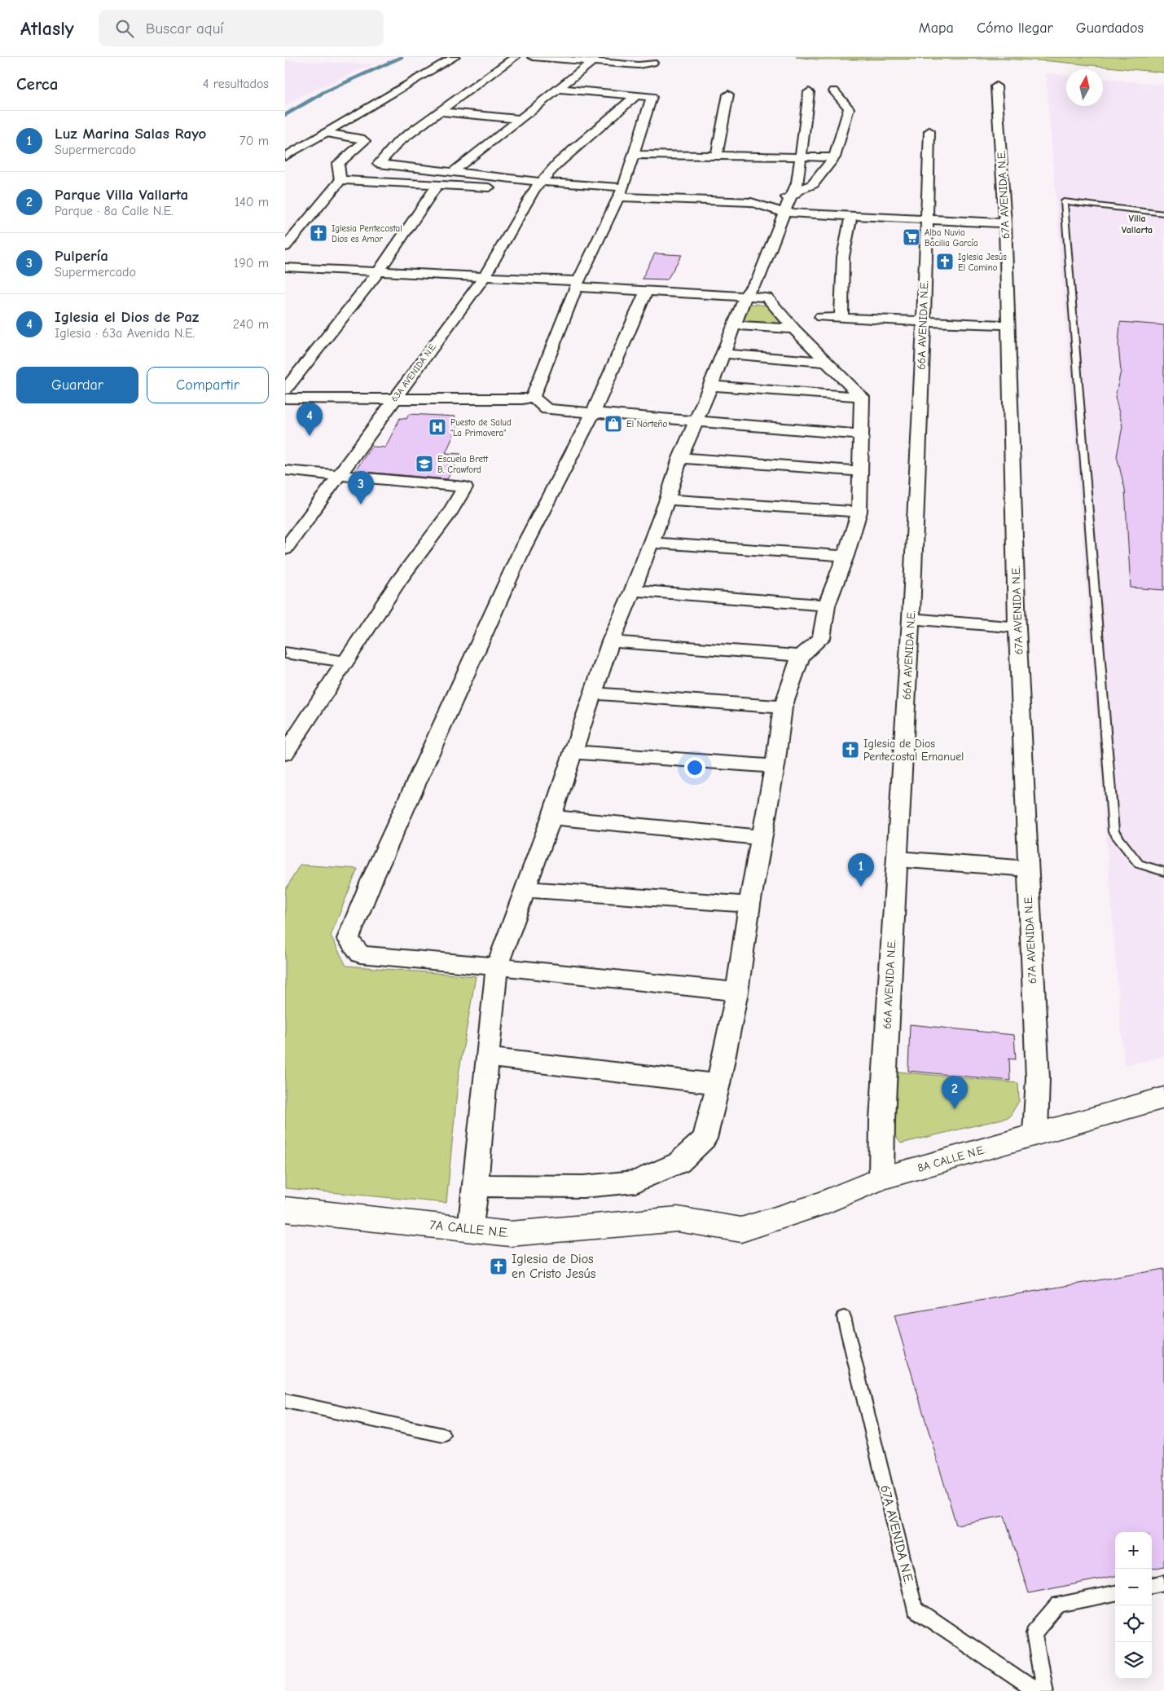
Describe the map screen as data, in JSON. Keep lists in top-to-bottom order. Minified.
{"streets":{"street":["67A AVENIDA N.E.","66A AVENIDA N.E.","63A AVENIDA N.E.","8A CALLE N.E.","7A CALLE N.E."]},"crossings":[["67A AVENIDA N.E.","8A CALLE N.E."],["66A AVENIDA N.E.","8A CALLE N.E."],["8A CALLE N.E.","7A CALLE N.E."]],"districts":["Villa Vallarta"],"places":{"church":["Iglesia Pentecostal Dios es Amor","Iglesia Jesús El Camino","Iglesia de Dios Pentecostal Emanuel","Iglesia de Dios en Cristo Jesús"],"supermarket":["Alba Nuvia Bacilia García"],"shop":["El Norteño"],"hospital":["Puesto de Salud \"La Primavera\""],"school or university":["Escuela Brett B. Crawford"]},"north":"top","page":{"header":"Atlasly","search":"Buscar aquí","nav":["Mapa","Cómo llegar","Guardados"],"heading":["Cerca","4 resultados"],"list":[{"mark":"1","name":"Luz Marina Salas Rayo","note":"Supermercado","value":"70 m"},{"mark":"2","name":"Parque Villa Vallarta","note":"Parque · 8a Calle N.E.","value":"140 m"},{"mark":"3","name":"Pulpería","note":"Supermercado","value":"190 m"},{"mark":"4","name":"Iglesia el Dios de Paz","note":"Iglesia · 63a Avenida N.E.","value":"240 m"}],"buttons":["Guardar","Compartir"],"pins":["4","3","1","2"],"map_buttons":["+","−"]}}
